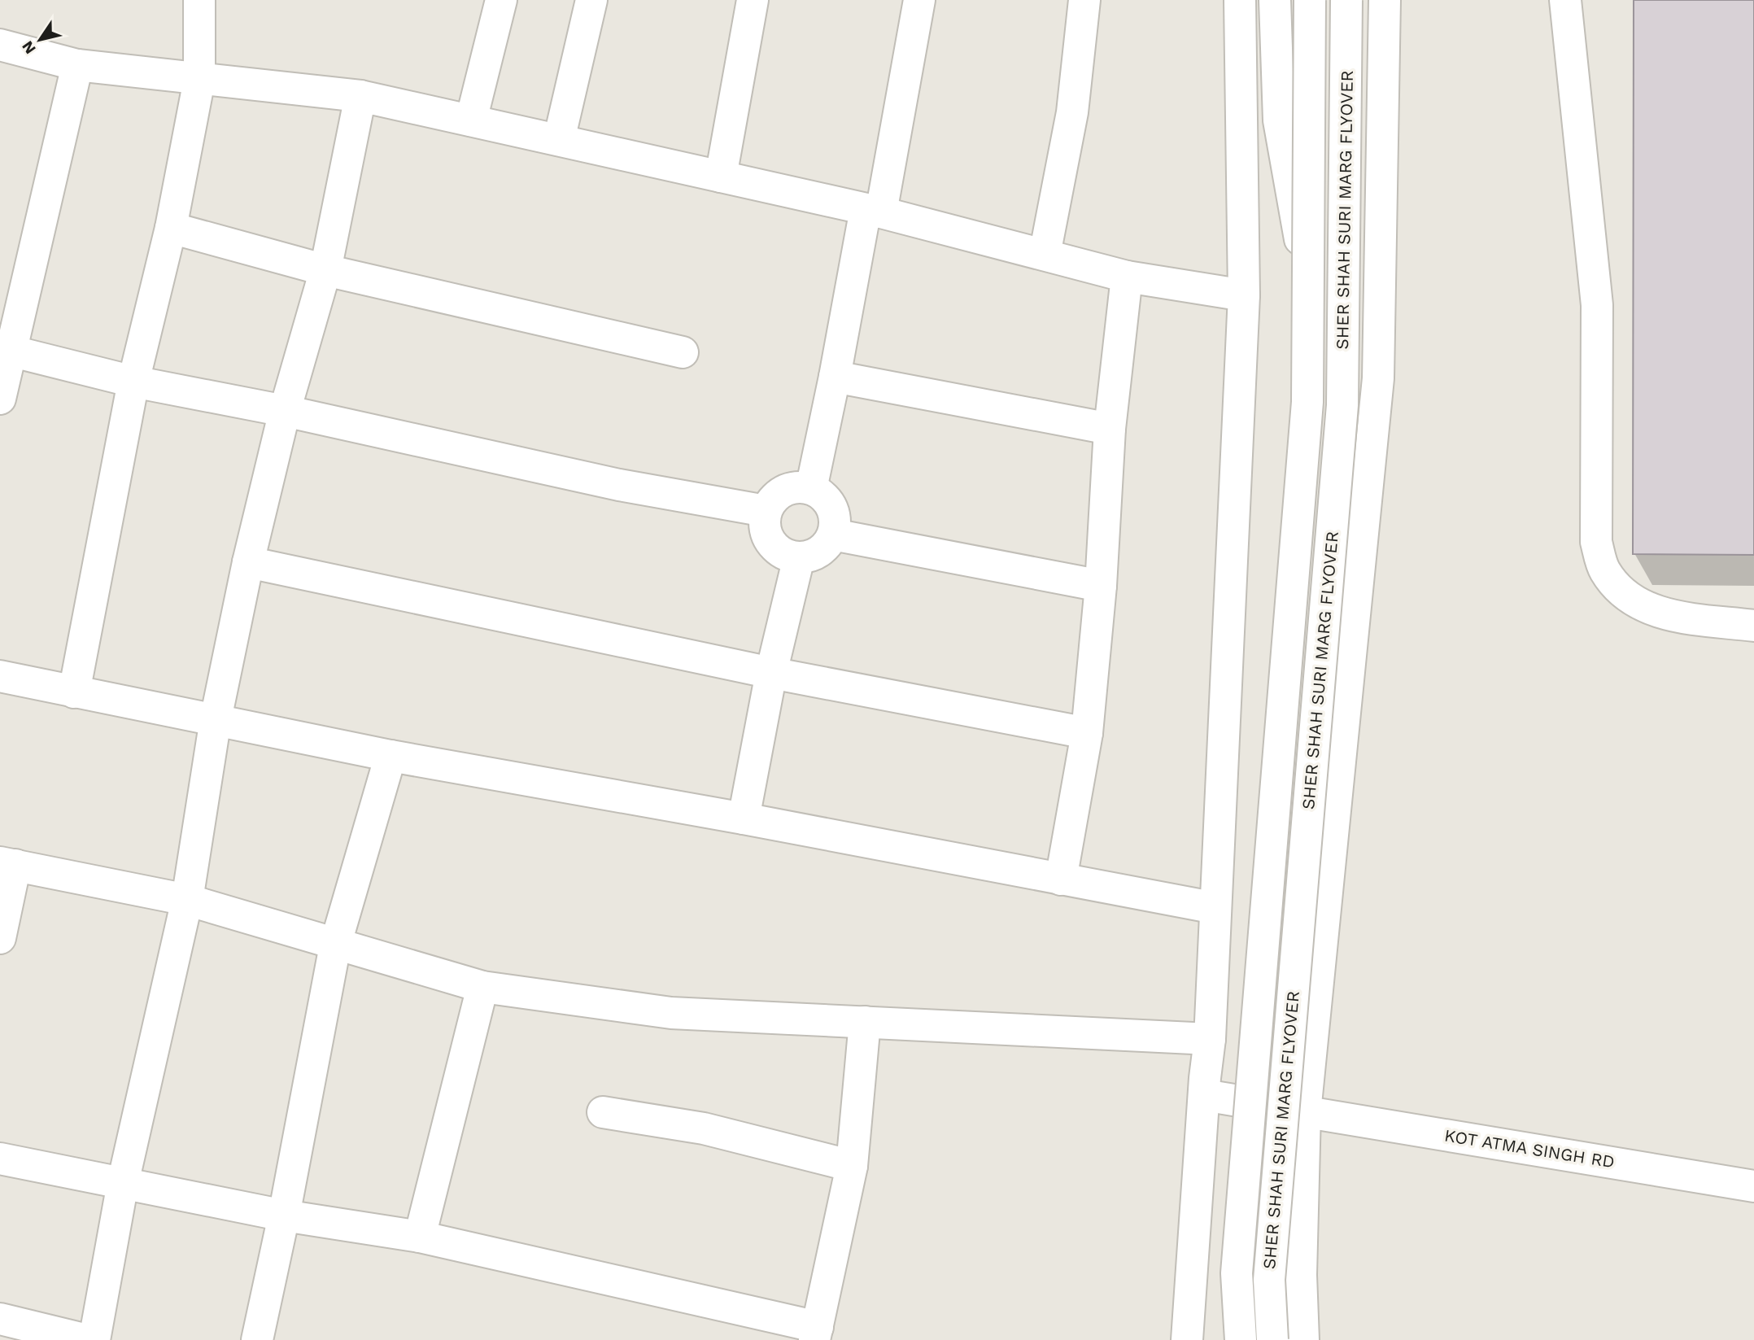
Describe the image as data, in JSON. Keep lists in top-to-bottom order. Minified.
{"streets":{"main road":["SHER SHAH SURI MARG FLYOVER","KOT ATMA SINGH RD"]},"north":"bottom left"}
